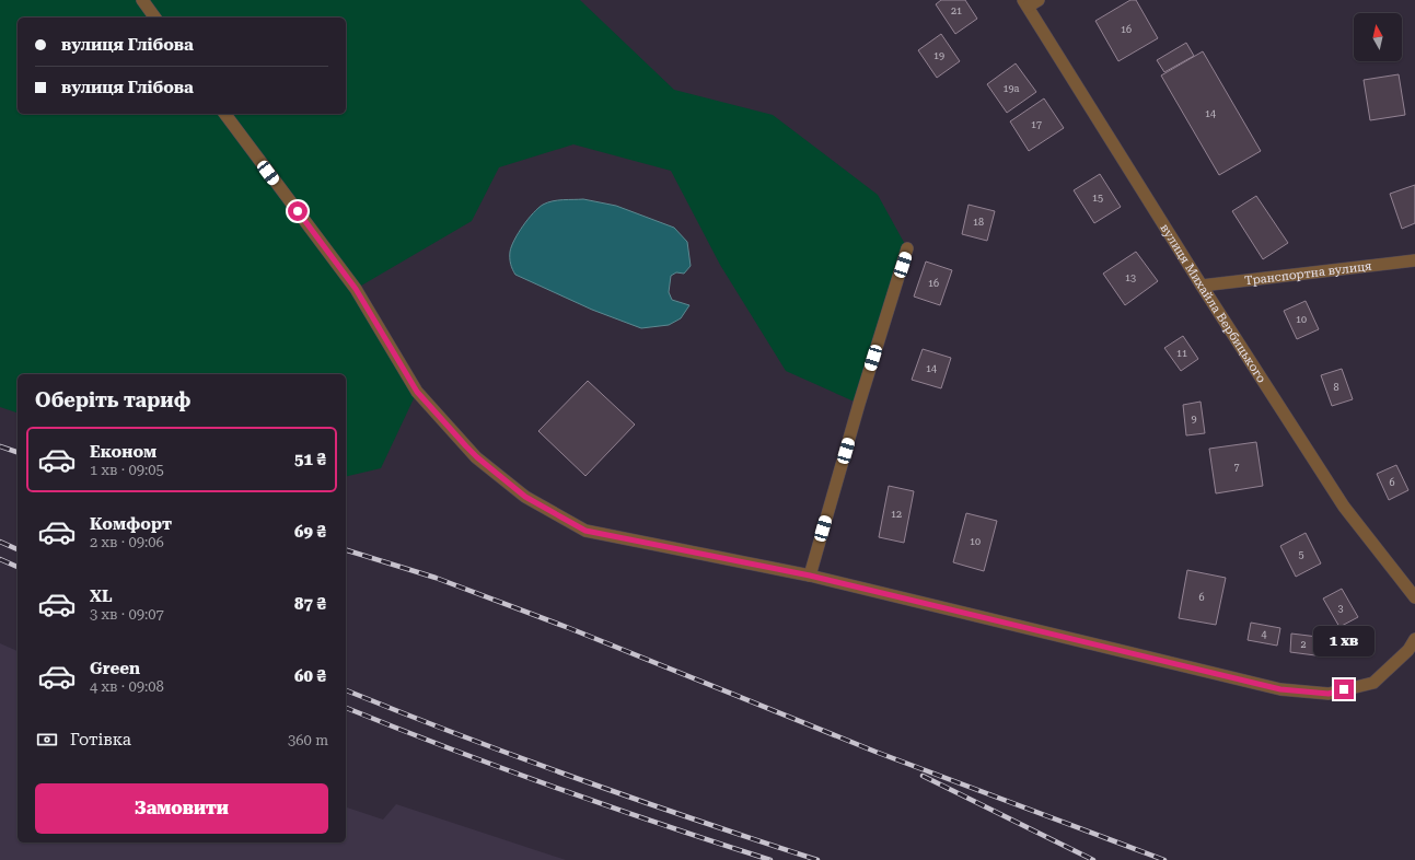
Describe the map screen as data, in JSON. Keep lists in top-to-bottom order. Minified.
{"streets":{"street":["Транспортна вулиця","вулиця Михайла Вербицького"]},"crossings":[["Транспортна вулиця","вулиця Михайла Вербицького"]],"house_numbers":["21","16","19","19а","14","17","15","18","13","16","10","11","14","8","9","7","6","12","10","5","6","3","4","2"],"north":"top","page":{"banner":["вулиця Глібова","вулиця Глібова"],"heading":"Оберіть тариф","list":[{"name":"Економ","note":"1 хв · 09:05","value":"51 ₴"},{"name":"Комфорт","note":"2 хв · 09:06","value":"69 ₴"},{"name":"XL","note":"3 хв · 09:07","value":"87 ₴"},{"name":"Green","note":"4 хв · 09:08","value":"60 ₴"}],"bubble":"1 хв","pay":["Готівка","360 m"],"buttons":"Замовити"}}
